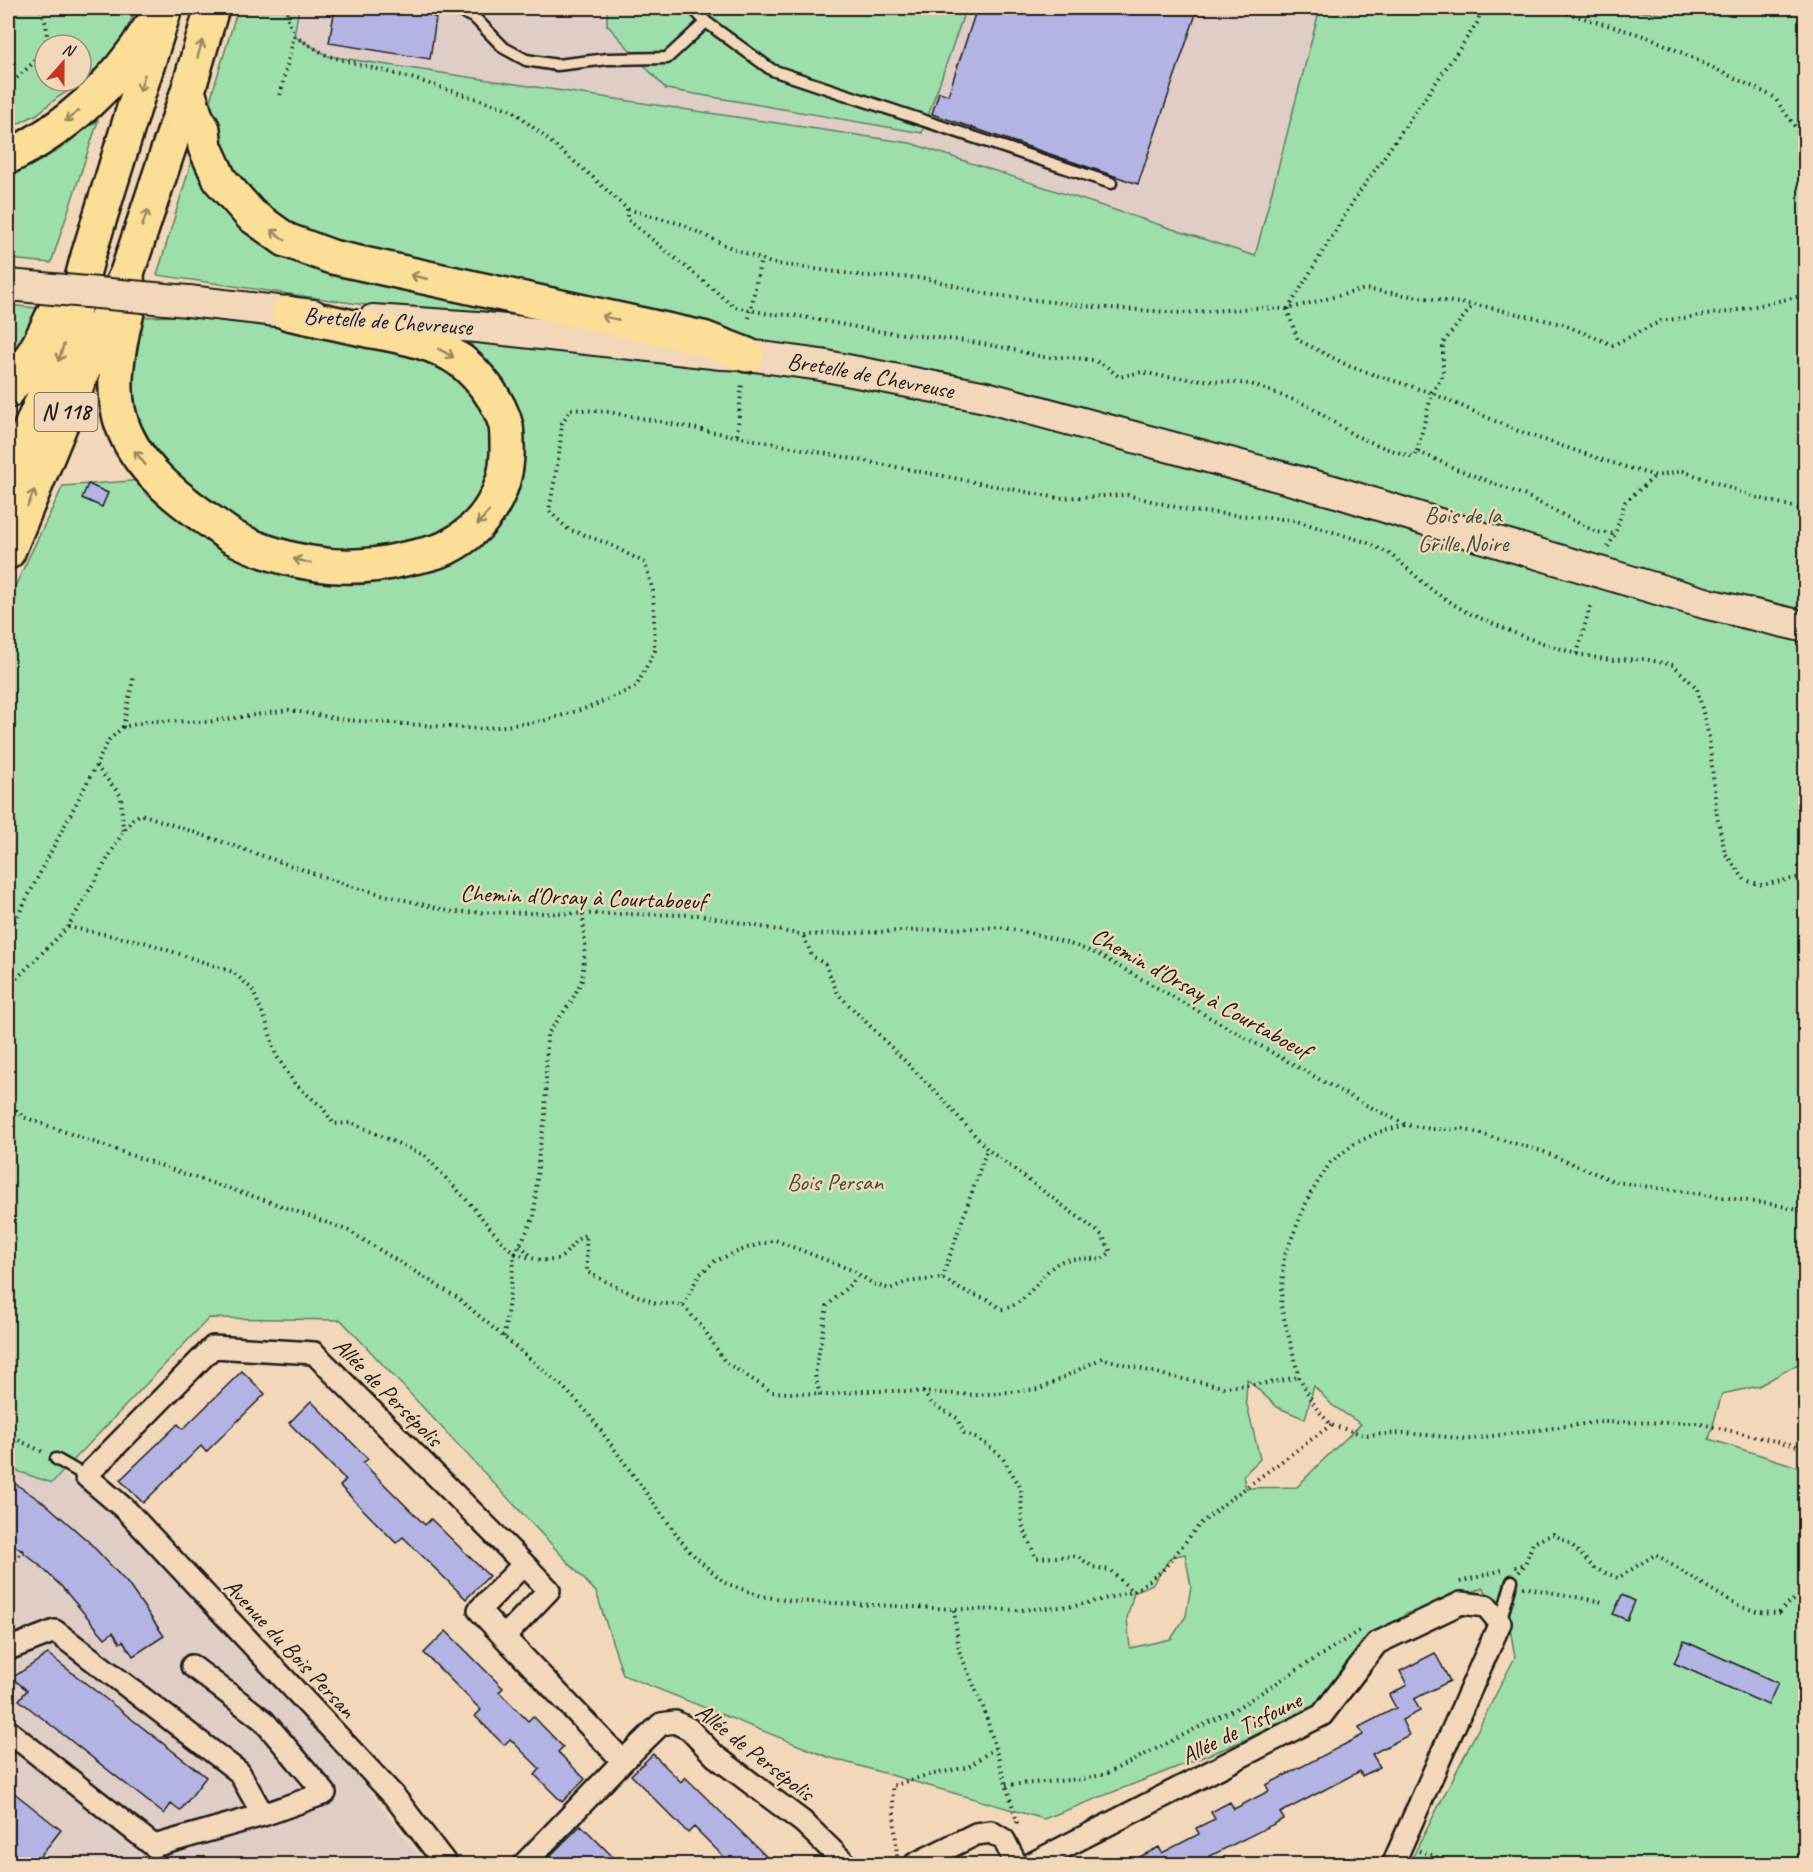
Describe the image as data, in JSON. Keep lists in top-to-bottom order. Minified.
{"streets":{"highway":["N 118"],"main road":["Bretelle de Chevreuse"],"street":["Allée de Persépolis","Avenue du Bois Persan","Allée de Tisfoune"],"path":["Chemin d'Orsay à Courtaboeuf"]},"crossings":[["Allée de Persépolis","Avenue du Bois Persan"]],"parks":["Bois de la Grille Noire","Bois Persan"],"north":"top"}
